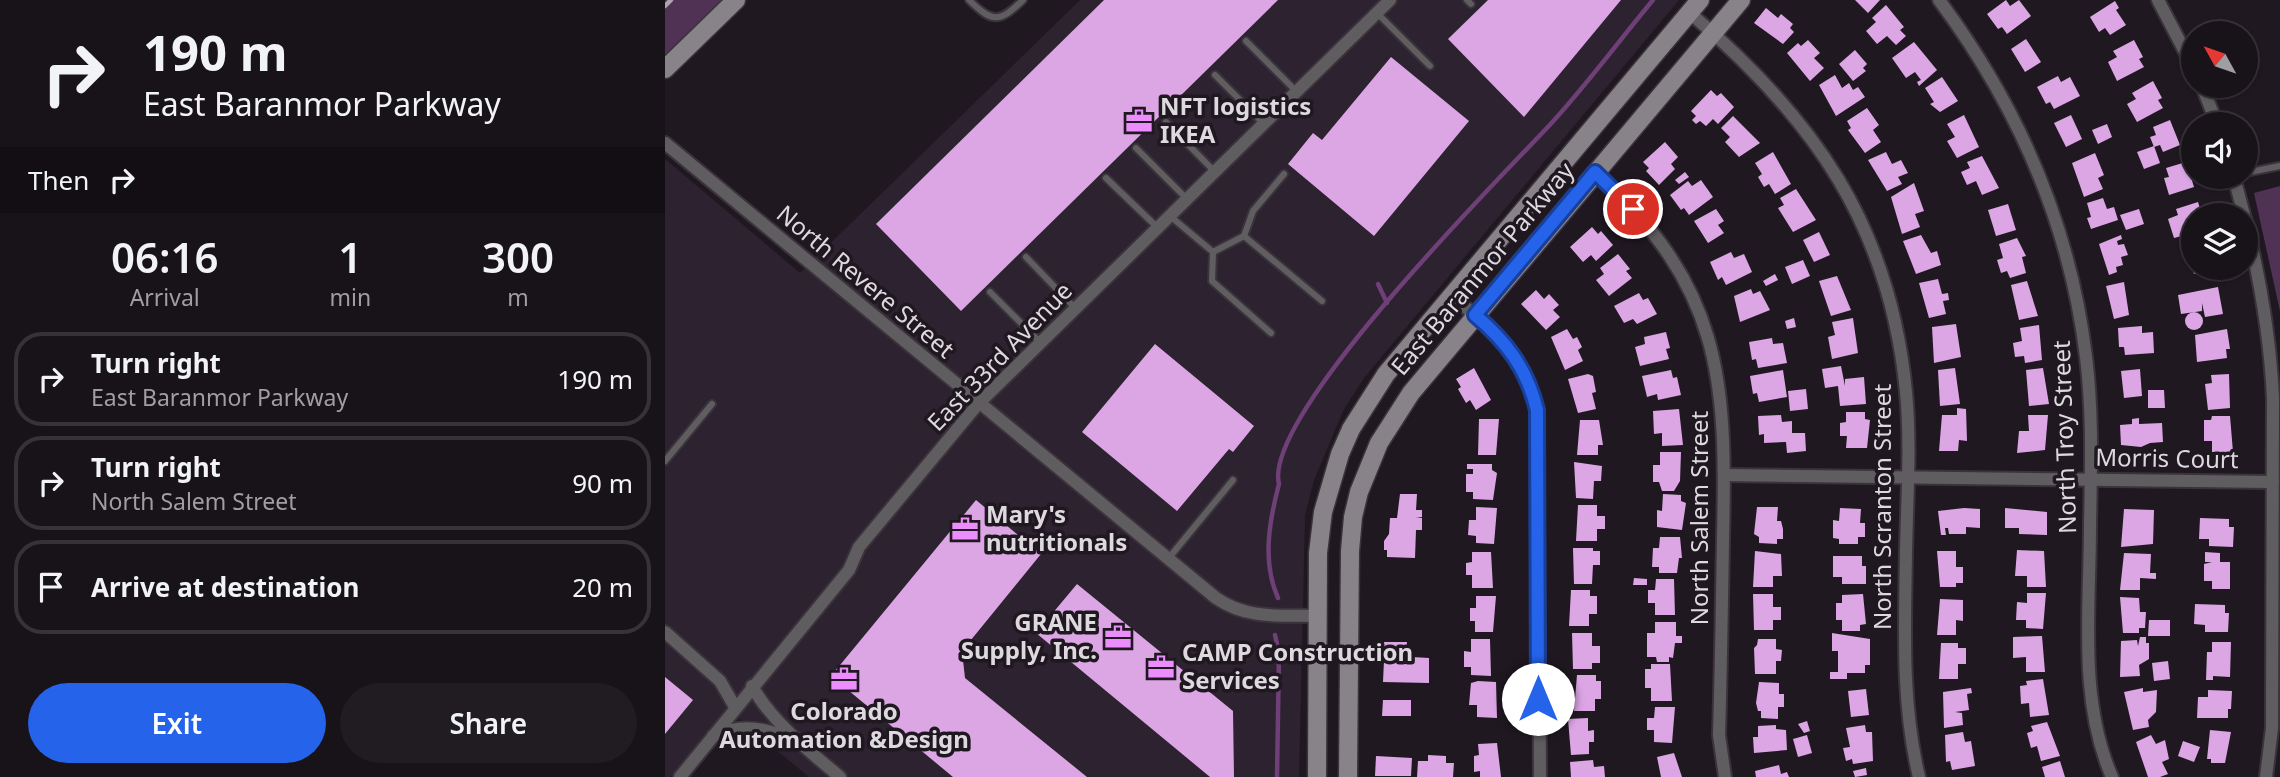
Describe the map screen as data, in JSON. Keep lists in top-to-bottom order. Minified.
{"streets":{"street":["East Baranmor Parkway","North Revere Street","East 33rd Avenue","North Troy Street","Morris Court","North Scranton Street","North Salem Street"]},"crossings":[["East Baranmor Parkway","North Revere Street"],["East Baranmor Parkway","North Scranton Street"],["East Baranmor Parkway","North Salem Street"],["North Revere Street","East 33rd Avenue"],["North Troy Street","Morris Court"],["Morris Court","North Scranton Street"],["Morris Court","North Salem Street"]],"places":{"office":["NFT logistics IKEA","Mary's nutritionals","GRANE Supply, Inc.","CAMP Construction Services","Colorado Automation &Design"]},"north":"top left","page":{"turn":["190 m","East Baranmor Parkway"],"then":"Then","eta":["06:16","Arrival","1","min","300","m"],"list":[{"name":"Turn right","note":"East Baranmor Parkway","value":"190 m"},{"name":"Turn right","note":"North Salem Street","value":"90 m"},{"name":"Arrive at destination","value":"20 m"}],"buttons":["Exit","Share"]}}
